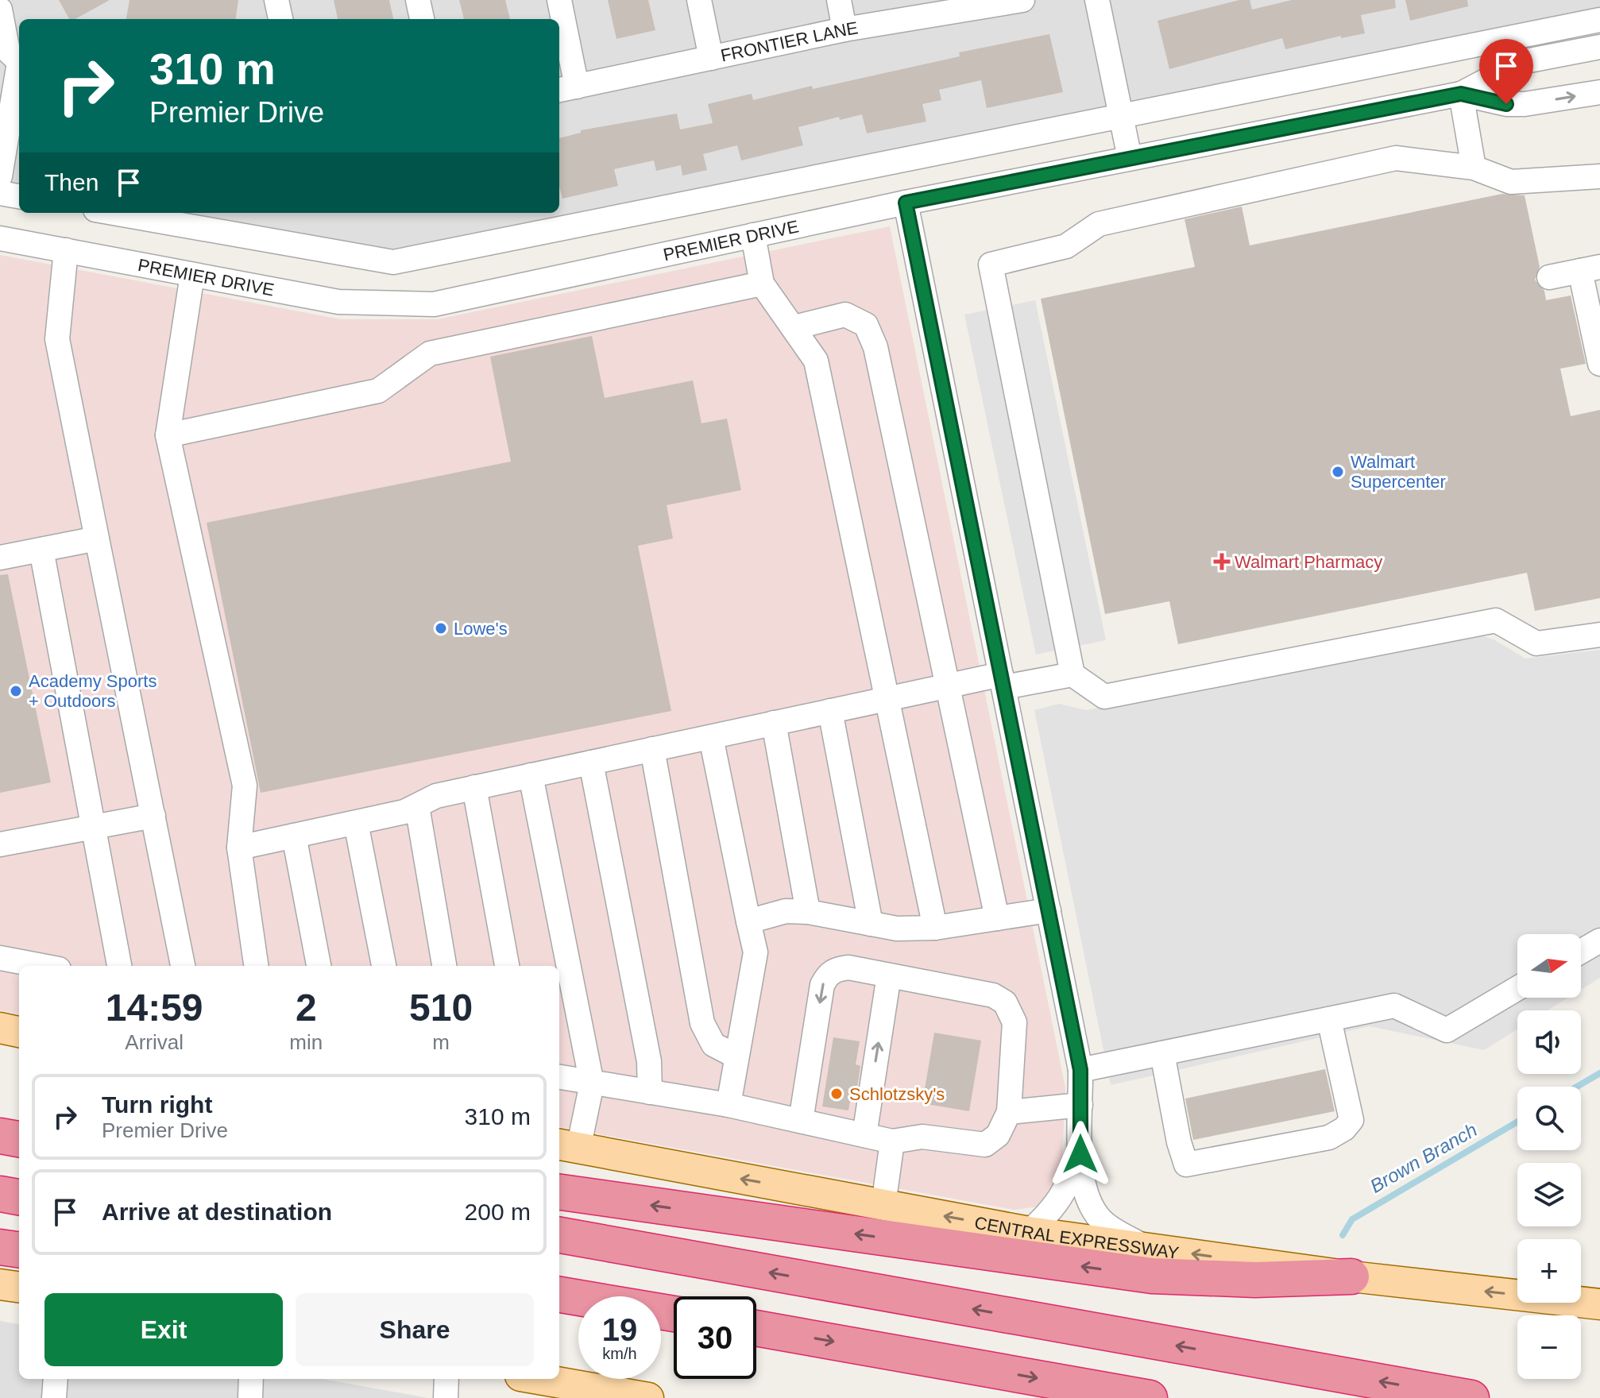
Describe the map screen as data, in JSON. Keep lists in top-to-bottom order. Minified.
{"streets":{"main road":["CENTRAL EXPRESSWAY"],"street":["FRONTIER LANE","PREMIER DRIVE"]},"one_way":["CENTRAL EXPRESSWAY"],"water":["Brown Branch"],"places":{"other":["Walmart Supercenter","Lowe's","Academy Sports + Outdoors","Schlotzsky's"],"health":["Walmart Pharmacy"]},"north":"right","page":{"turn":["310 m","Premier Drive"],"then":"Then","map_buttons":["+","−"],"eta":["14:59","Arrival","2","min","510","m"],"list":[{"name":"Turn right","note":"Premier Drive","value":"310 m"},{"name":"Arrive at destination","value":"200 m"}],"buttons":["Exit","Share"],"speed":"19 km/h","limit":"30"}}
